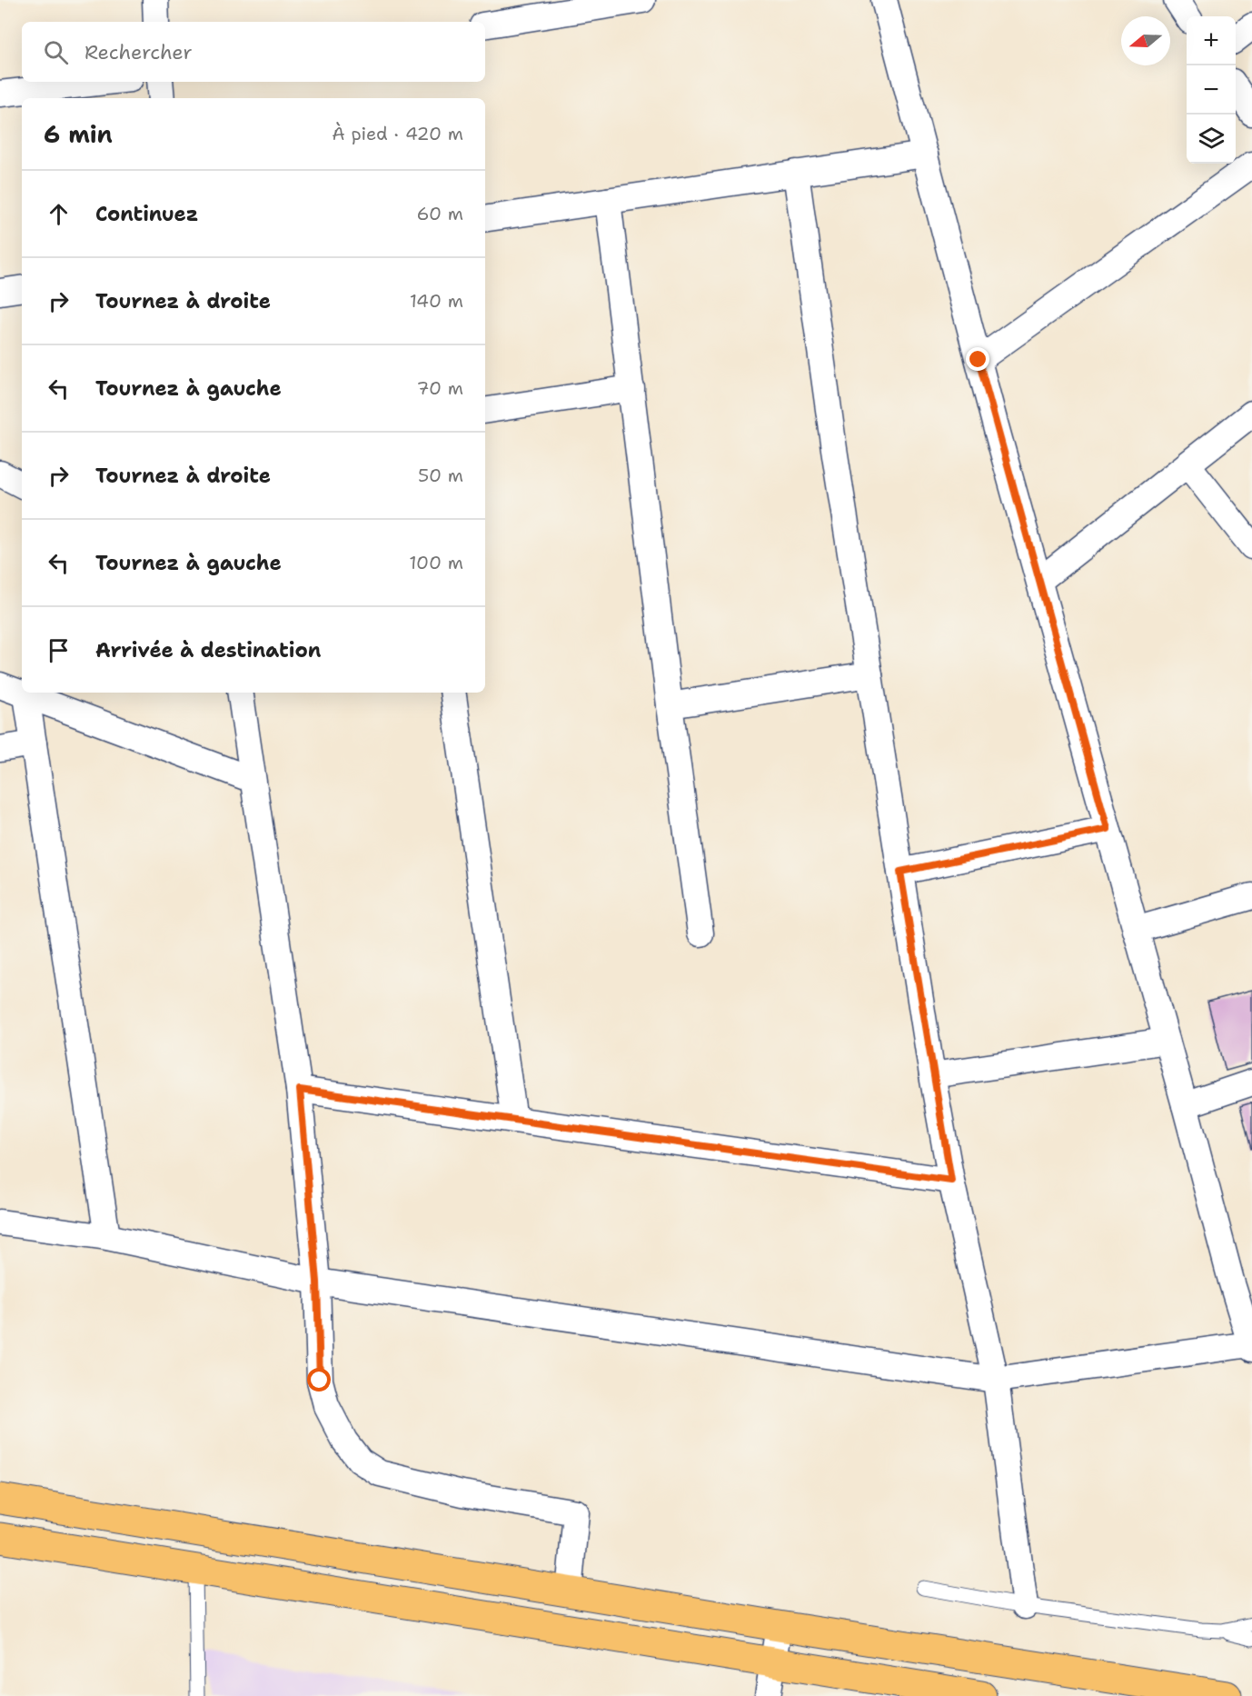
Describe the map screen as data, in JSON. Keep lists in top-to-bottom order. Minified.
{"north":"left","page":{"map_buttons":["+","−"],"search":"Rechercher","heading":["6 min","À pied · 420 m"],"list":[["Continuez","60 m"],["Tournez à droite","140 m"],["Tournez à gauche","70 m"],["Tournez à droite","50 m"],["Tournez à gauche","100 m"],"Arrivée à destination"]}}
